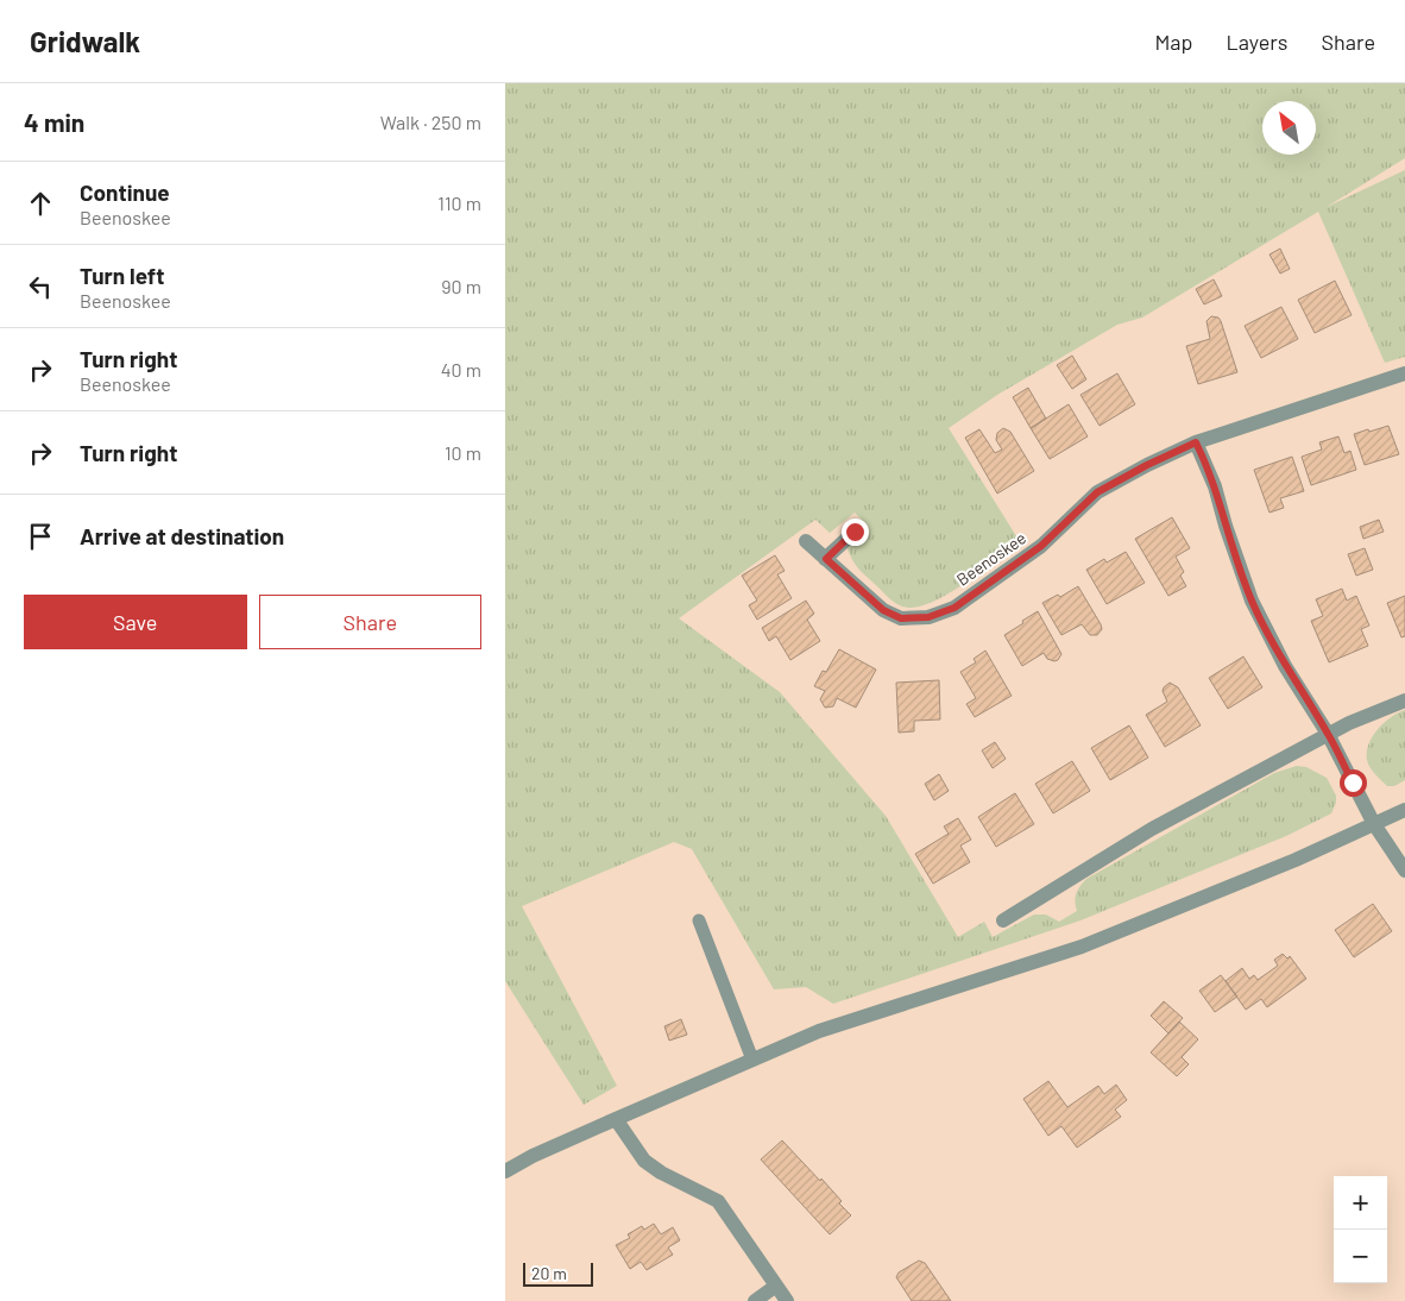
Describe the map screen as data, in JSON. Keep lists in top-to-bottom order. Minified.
{"streets":{"street":["Beenoskee"]},"scale_bar":"20 m","north":"top left","page":{"header":"Gridwalk","nav":["Map","Layers","Share"],"heading":["4 min","Walk · 250 m"],"list":[["Continue","Beenoskee","110 m"],["Turn left","Beenoskee","90 m"],["Turn right","Beenoskee","40 m"],["Turn right","10 m"],"Arrive at destination"],"buttons":["Save","Share"],"map_buttons":["+","−"],"scale":"20 m"}}
